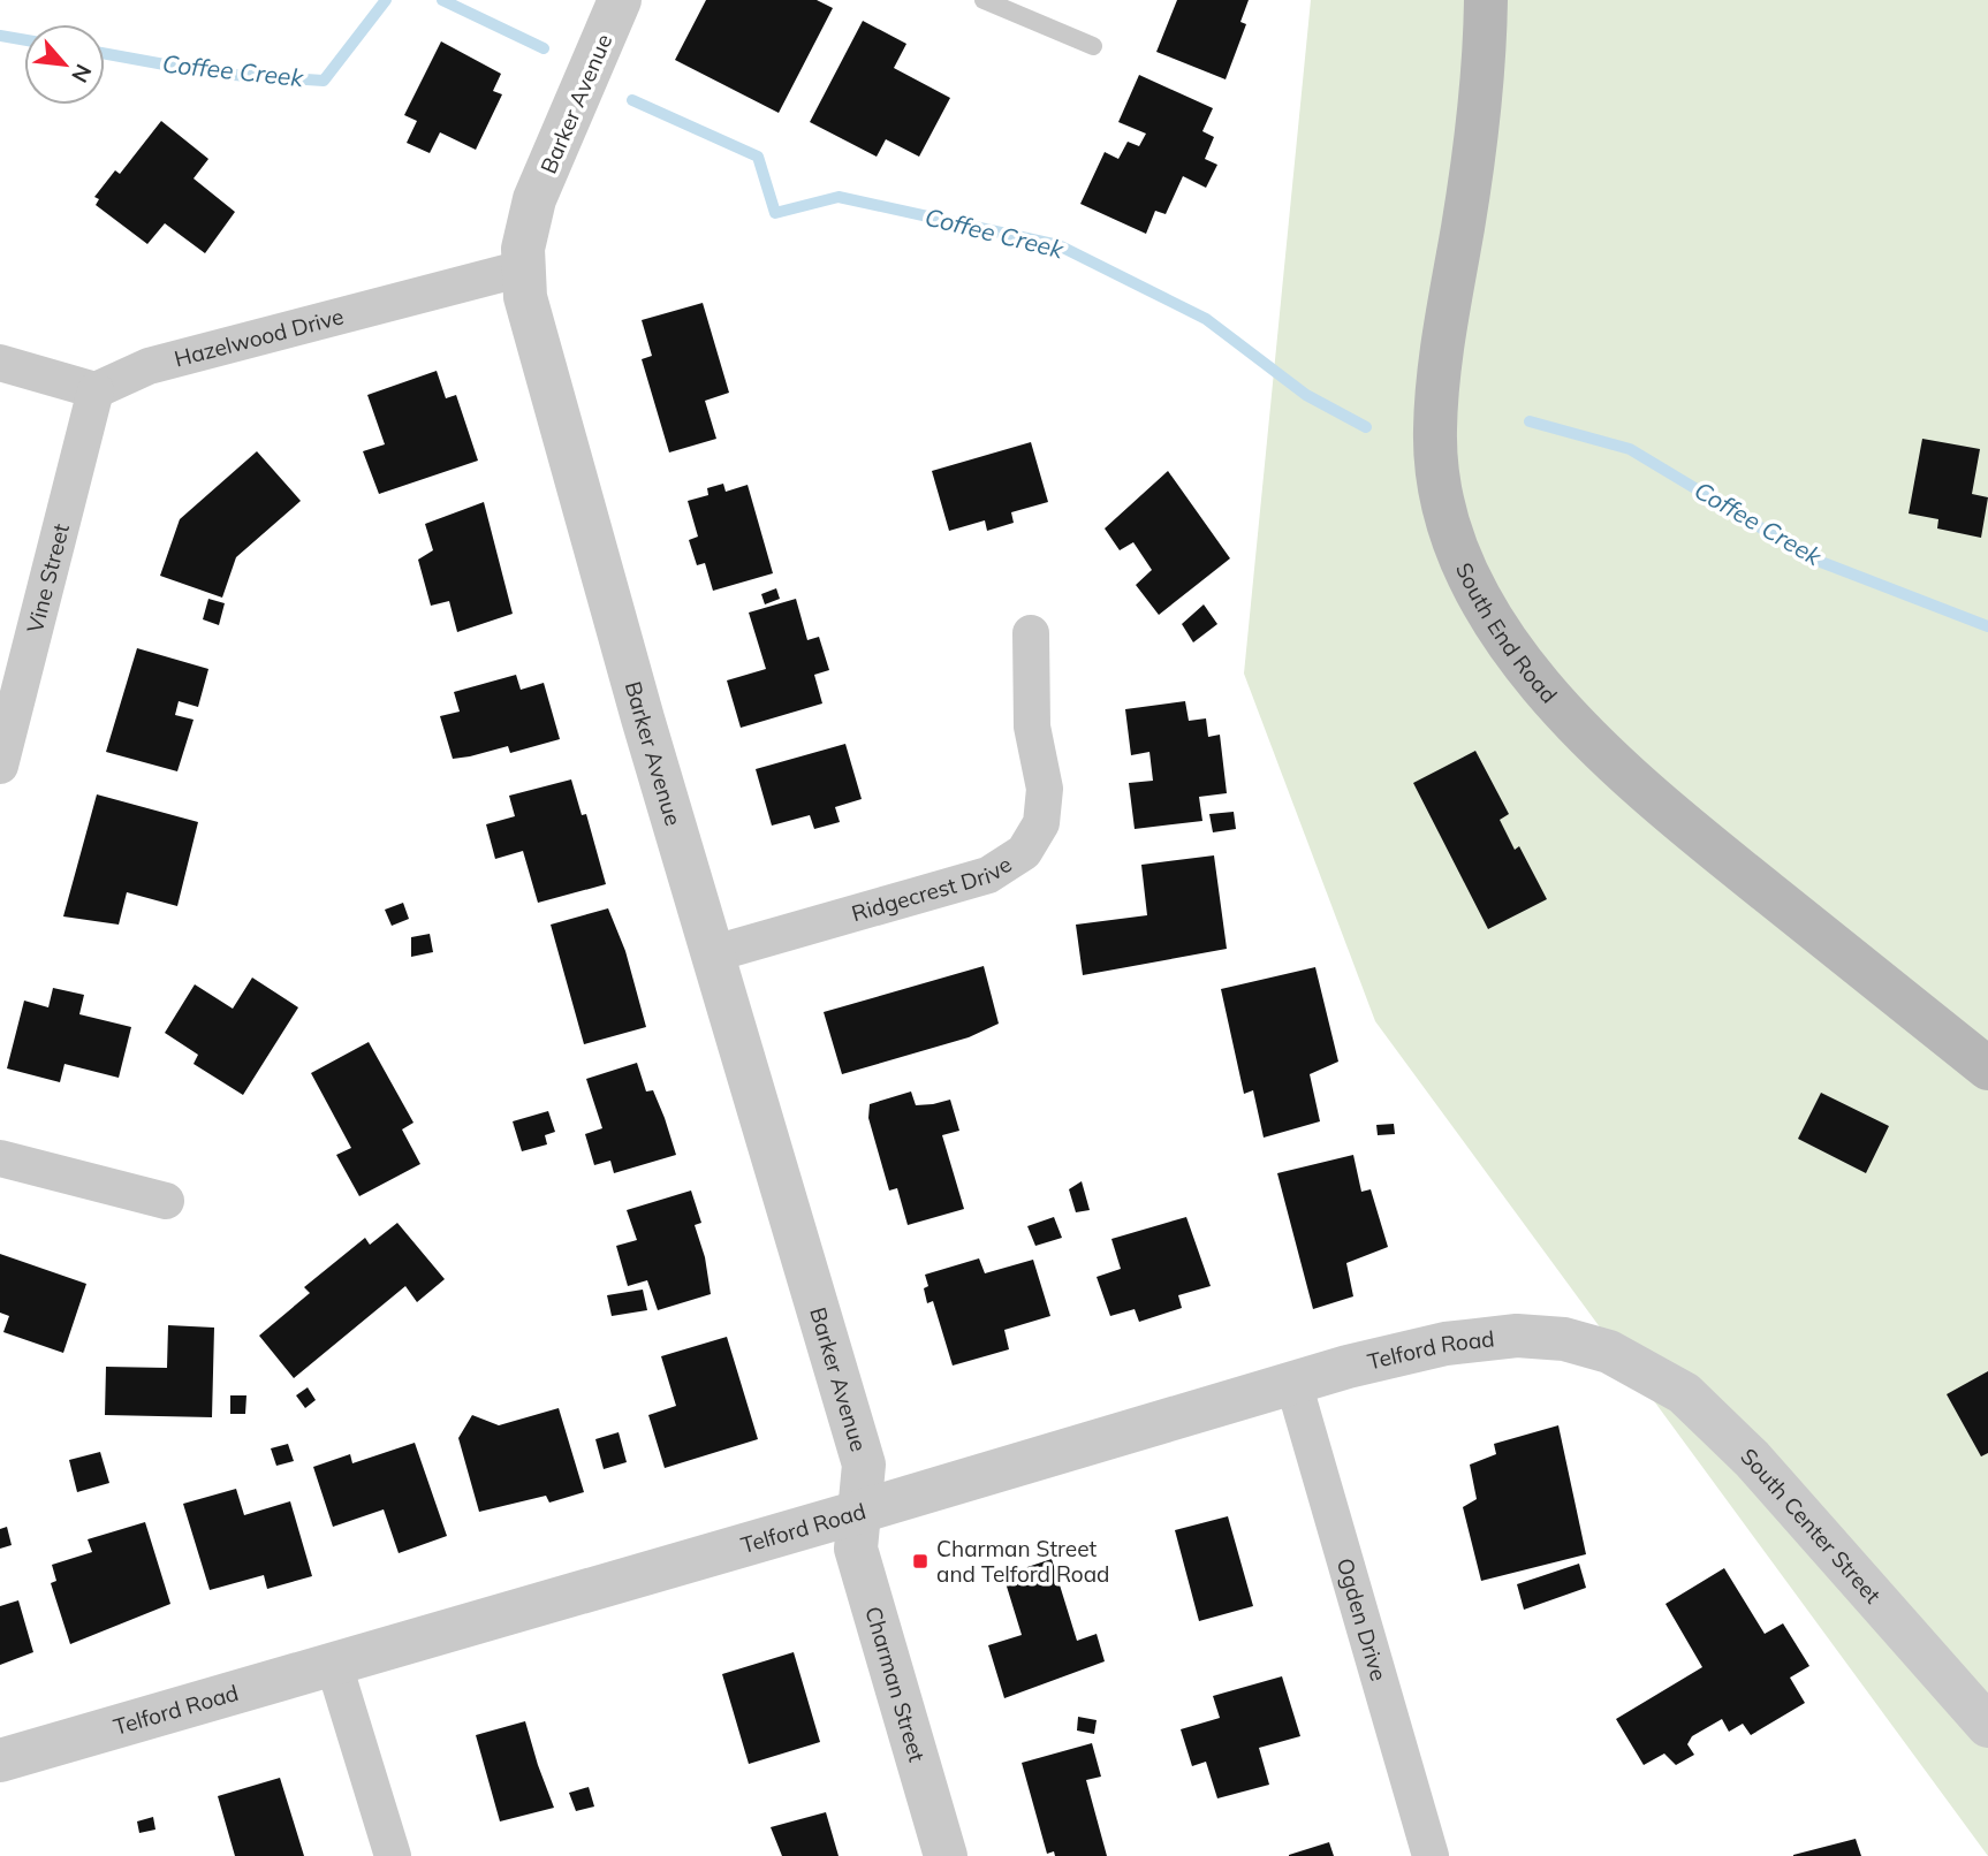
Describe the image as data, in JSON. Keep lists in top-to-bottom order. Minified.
{"streets":{"main road":["South End Road"],"street":["Barker Avenue","Hazelwood Drive","Vine Street","Ridgecrest Drive","Telford Road","South Center Street","Ogden Drive","Charman Street"]},"crossings":[["Barker Avenue","Hazelwood Drive"],["Barker Avenue","Ridgecrest Drive"],["Barker Avenue","Telford Road"],["Barker Avenue","Charman Street"],["Hazelwood Drive","Vine Street"],["Telford Road","South Center Street"],["Telford Road","Ogden Drive"],["Telford Road","Charman Street"]],"water":["Coffee Creek"],"places":{"transit":["Charman Street and Telford Road"]},"north":"bottom right"}
